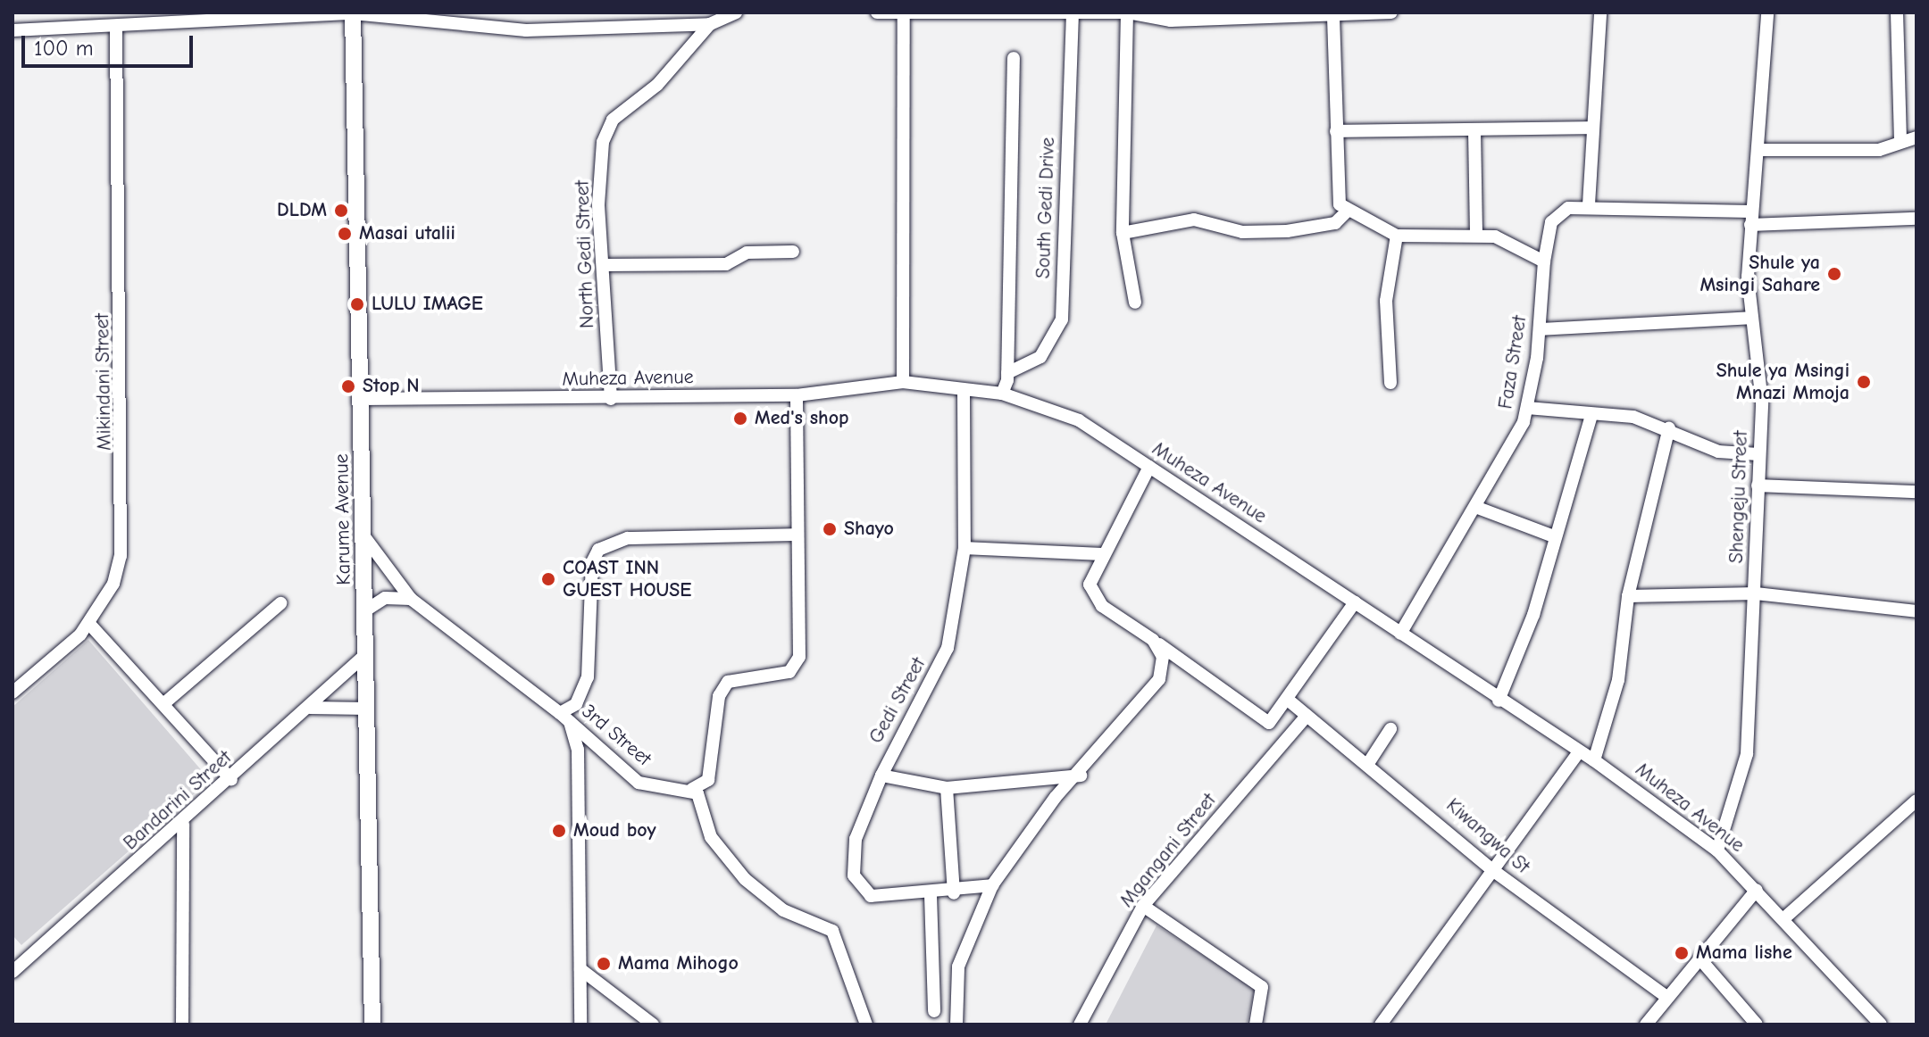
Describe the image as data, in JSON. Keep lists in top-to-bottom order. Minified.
{"streets":{"main road":["Karume Avenue"],"street":["South Gedi Drive","North Gedi Street","Faza Street","Muheza Avenue","Mikindani Street","Shengeju Street","Gedi Street","3rd Street","Bandarini Street","Kiwangwa St","Mgangani Street"]},"crossings":[["North Gedi Street","Muheza Avenue"],["Faza Street","Muheza Avenue"],["Muheza Avenue","Shengeju Street"],["Muheza Avenue","Karume Avenue"],["Muheza Avenue","Gedi Street"],["Karume Avenue","3rd Street"],["Karume Avenue","Bandarini Street"],["Kiwangwa St","Mgangani Street"]],"places":["DLDM","Masai utalii","Shule ya Msingi Sahare","LULU IMAGE","Shule ya Msingi Mnazi Mmoja","Stop N","Med's shop","Shayo","COAST INN GUEST HOUSE","Moud boy","Mama lishe","Mama Mihogo"],"scale_bar":"100 m"}
